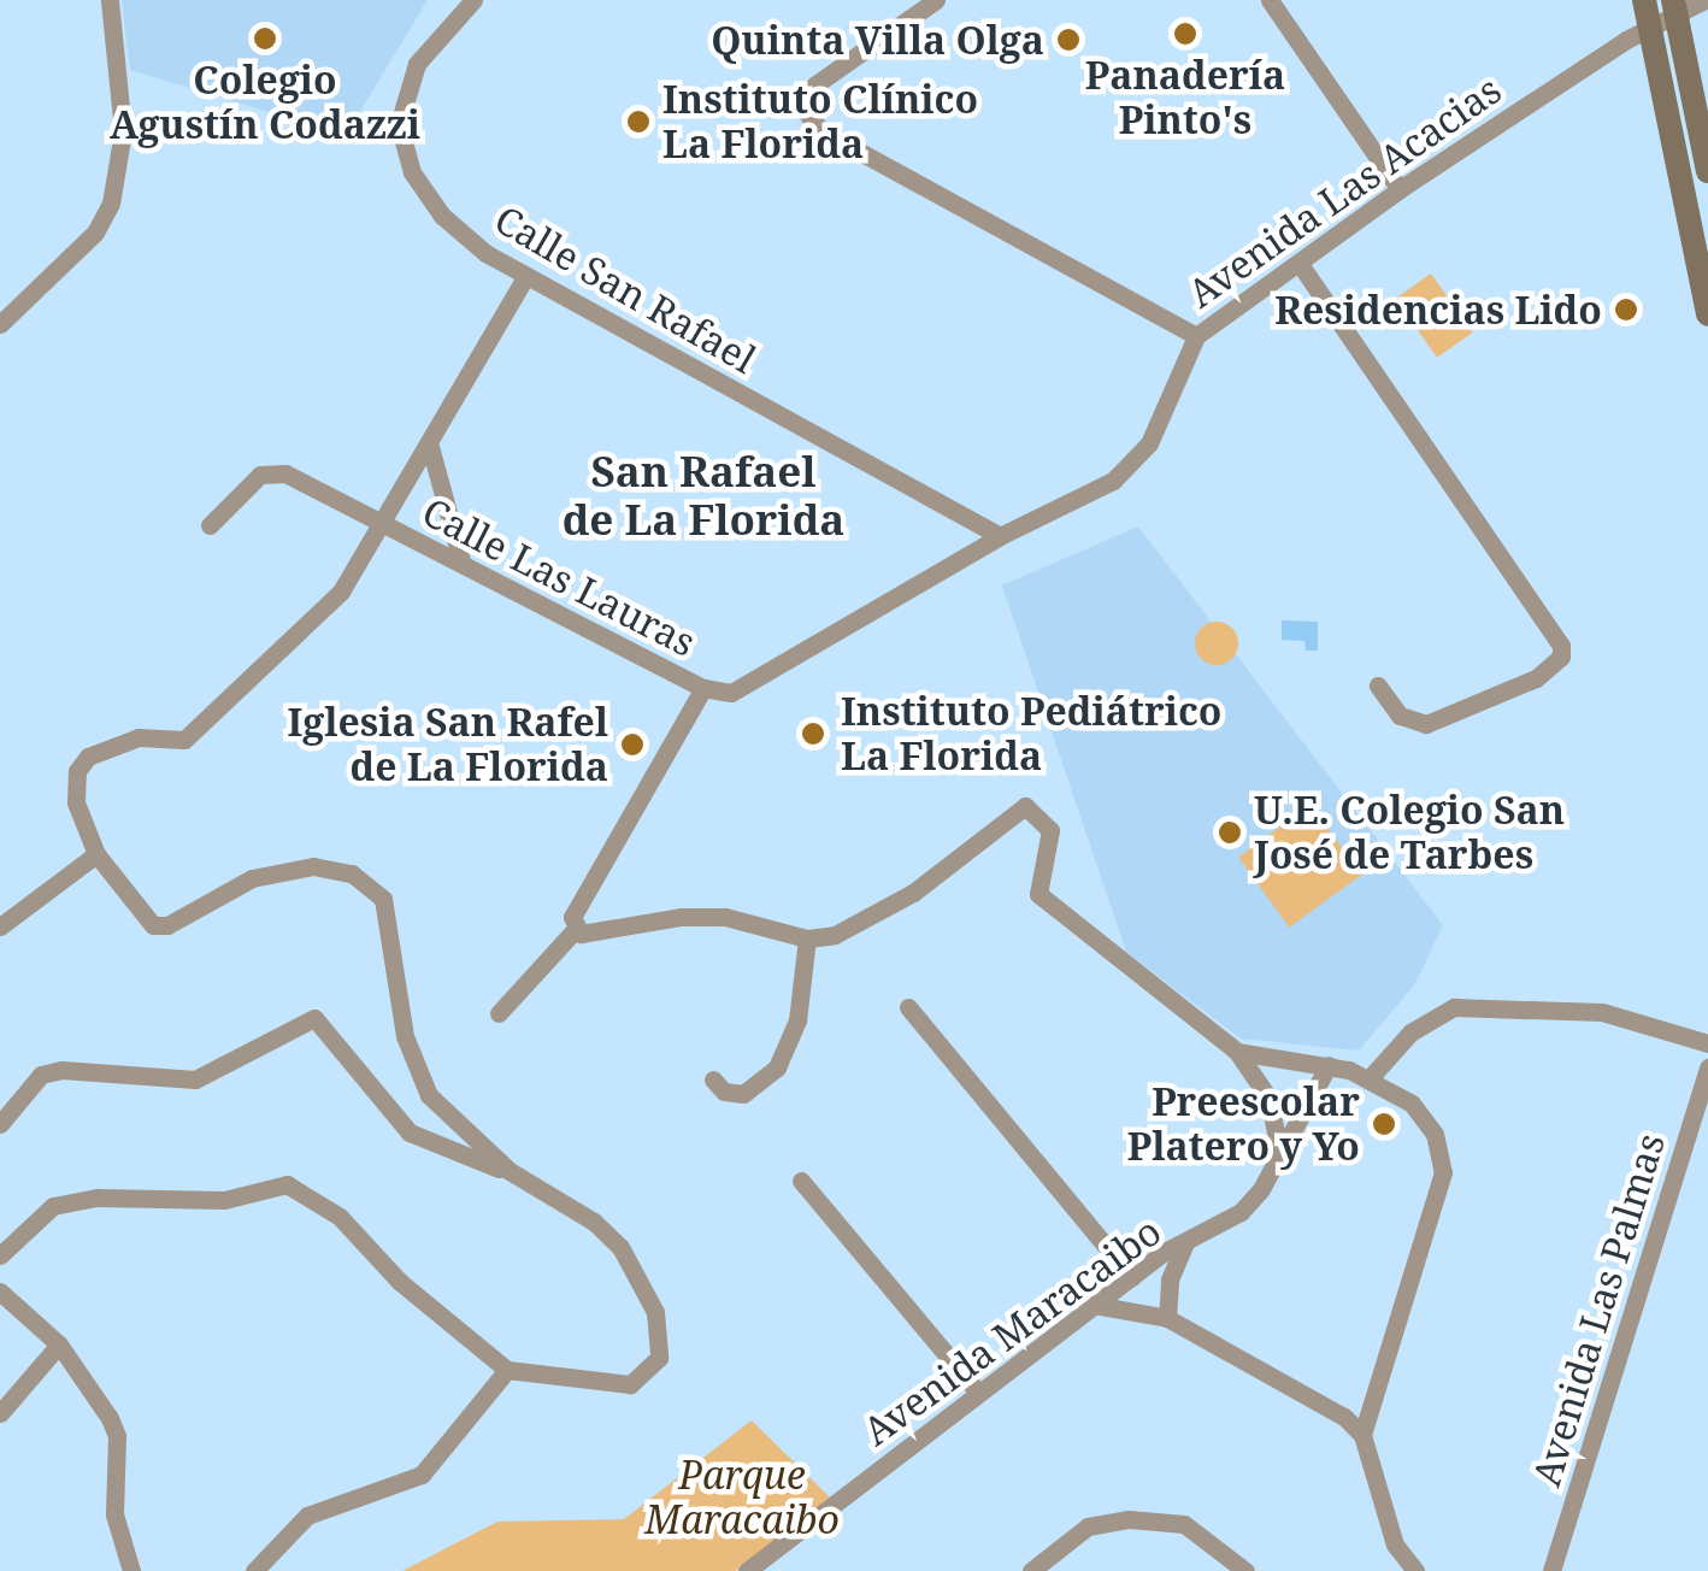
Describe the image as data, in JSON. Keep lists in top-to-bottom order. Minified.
{"streets":{"street":["Avenida Las Acacias","Calle San Rafael","Calle Las Lauras","Avenida Las Palmas","Avenida Maracaibo"]},"crossings":[["Avenida Las Acacias","Calle San Rafael"],["Avenida Las Acacias","Calle Las Lauras"]],"districts":["San Rafael de La Florida"],"parks":["Parque Maracaibo"],"places":["Panadería Pinto's","Colegio Agustín Codazzi","Quinta Villa Olga","Instituto Clínico La Florida","Residencias Lido","Instituto Pediátrico La Florida","Iglesia San Rafel de La Florida","U.E. Colegio San José de Tarbes","Preescolar Platero y Yo"]}
